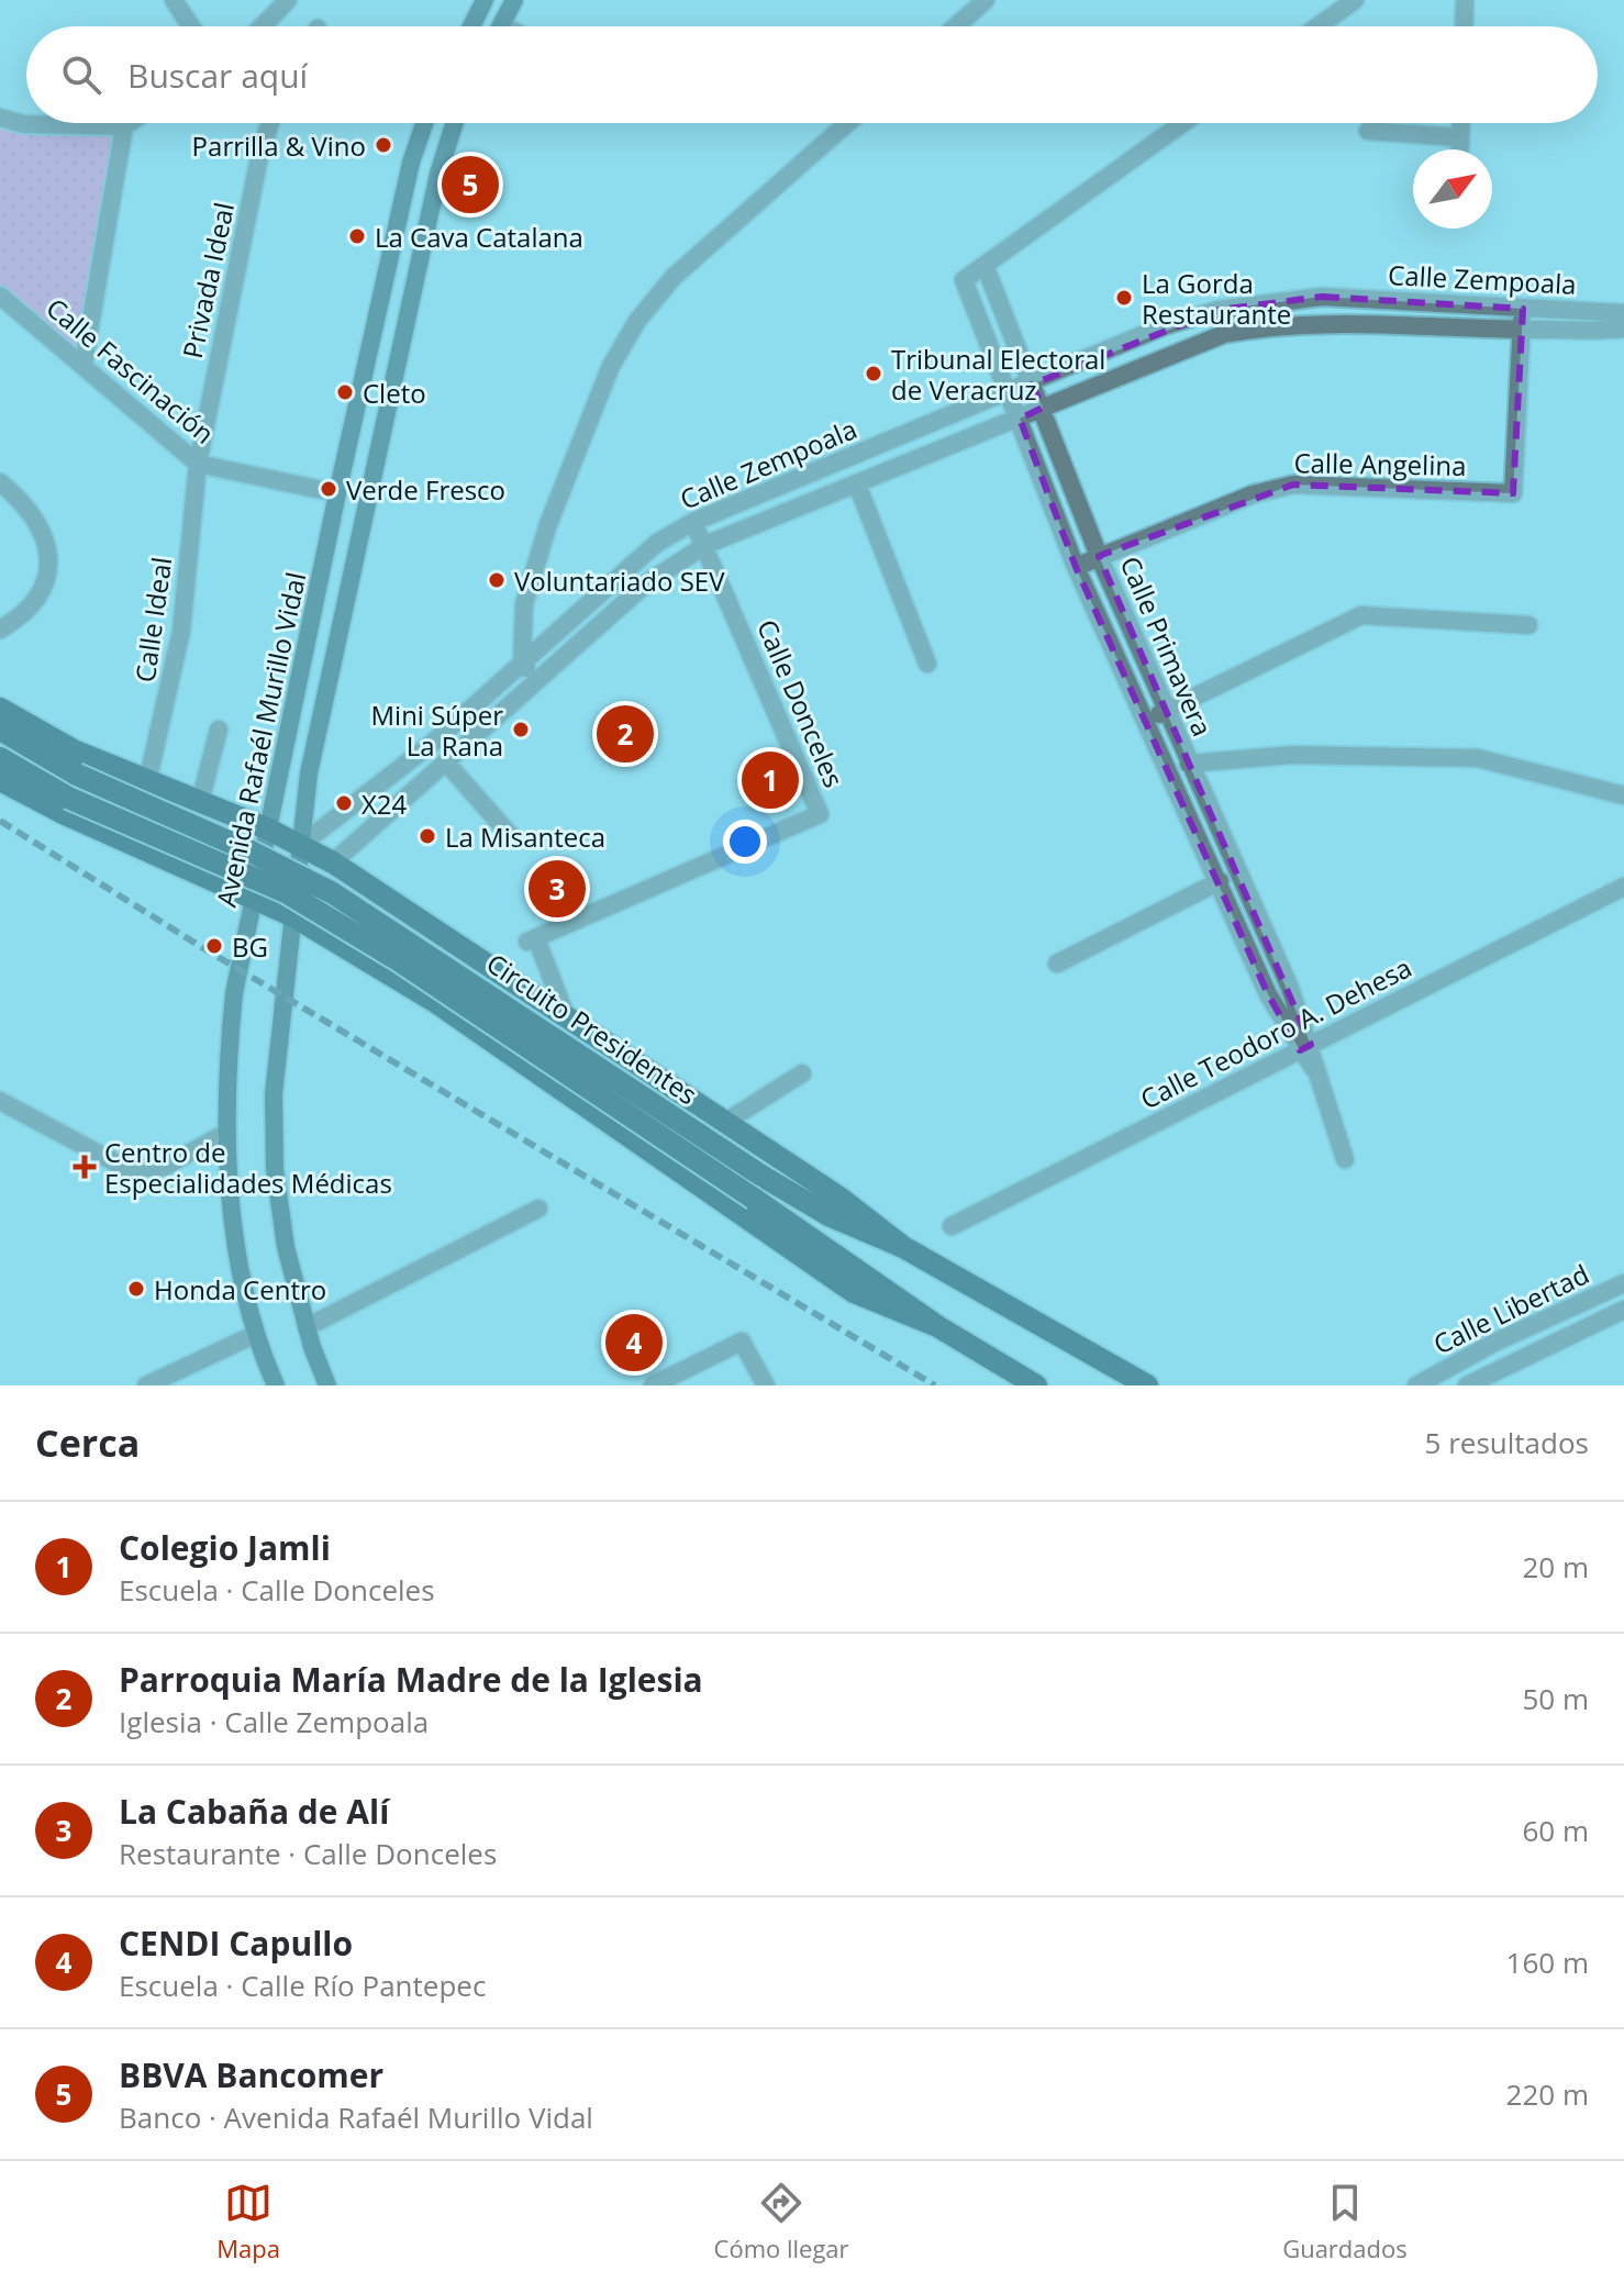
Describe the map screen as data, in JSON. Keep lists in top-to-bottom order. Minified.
{"streets":{"main road":["Calle Zempoala","Avenida Rafaél Murillo Vidal","Circuito Presidentes"],"street":["Privada Ideal","Calle Fascinación","Calle Angelina","Calle Ideal","Calle Primavera","Calle Donceles","Calle Teodoro A. Dehesa","Calle Libertad"]},"crossings":[["Calle Zempoala","Calle Angelina"],["Calle Zempoala","Calle Primavera"],["Calle Zempoala","Calle Donceles"],["Calle Zempoala","Avenida Rafaél Murillo Vidal"],["Privada Ideal","Calle Fascinación"],["Privada Ideal","Calle Ideal"],["Calle Fascinación","Calle Ideal"],["Calle Fascinación","Avenida Rafaél Murillo Vidal"],["Calle Angelina","Calle Primavera"],["Calle Primavera","Calle Teodoro A. Dehesa"]],"places":{"other":["Parrilla & Vino","La Cava Catalana","La Gorda Restaurante","Tribunal Electoral de Veracruz","Cleto","Verde Fresco","Voluntariado SEV","Mini Súper La Rana","X24","La Misanteca","BG","Honda Centro"],"health":["Centro de Especialidades Médicas"]},"north":"top right","page":{"search":"Buscar aquí","pins":["5","2","1","3","4"],"heading":["Cerca","5 resultados"],"list":[{"mark":"1","name":"Colegio Jamli","note":"Escuela · Calle Donceles","value":"20 m"},{"mark":"2","name":"Parroquia María Madre de la Iglesia","note":"Iglesia · Calle Zempoala","value":"50 m"},{"mark":"3","name":"La Cabaña de Alí","note":"Restaurante · Calle Donceles","value":"60 m"},{"mark":"4","name":"CENDI Capullo","note":"Escuela · Calle Río Pantepec","value":"160 m"},{"mark":"5","name":"BBVA Bancomer","note":"Banco · Avenida Rafaél Murillo Vidal","value":"220 m"}],"nav":["Mapa","Cómo llegar","Guardados"]}}
